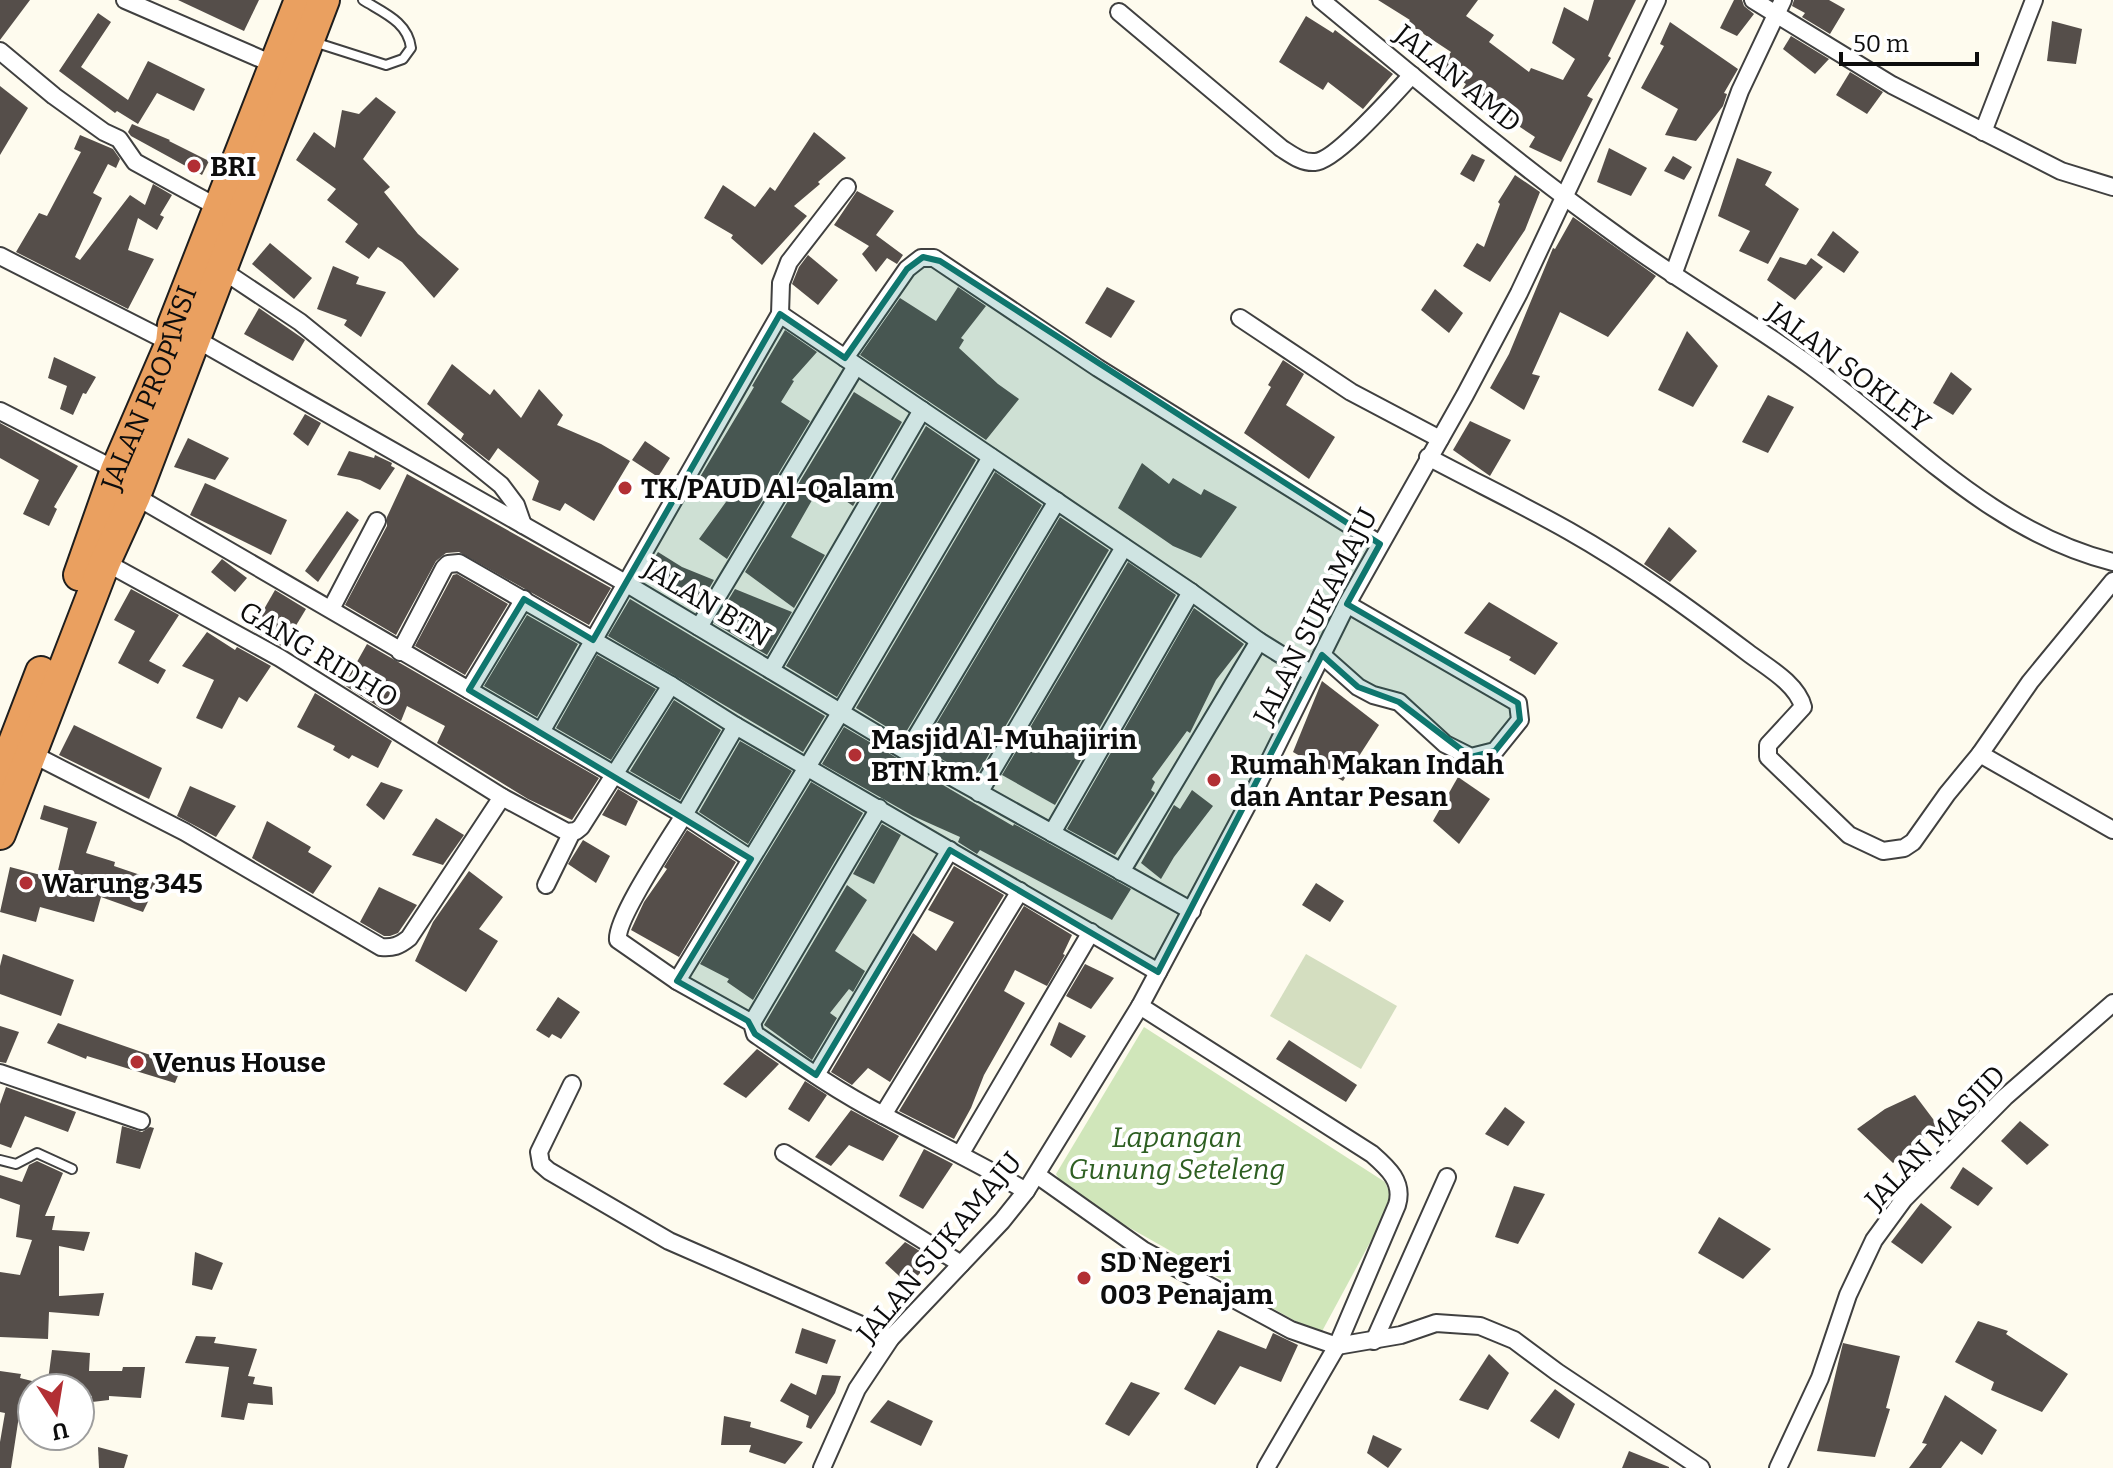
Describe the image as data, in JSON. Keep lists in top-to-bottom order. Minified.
{"streets":{"highway":["JALAN PROPINSI"],"street":["JALAN AMD","JALAN SOKLEY","JALAN BTN","JALAN SUKAMAJU","GANG RIDHO","JALAN MASJID"]},"crossings":[["JALAN AMD","JALAN SOKLEY"],["JALAN AMD","JALAN SUKAMAJU"],["JALAN SOKLEY","JALAN SUKAMAJU"],["JALAN PROPINSI","JALAN BTN"],["JALAN BTN","JALAN SUKAMAJU"]],"parks":["Lapangan Gunung Seteleng"],"places":["BRI","TK/PAUD Al-Qalam","Masjid Al-Muhajirin BTN km. 1","Rumah Makan Indah dan Antar Pesan","Warung 345","Venus House","SD Negeri 003 Penajam"],"scale_bar":"50 m","north":"bottom"}
